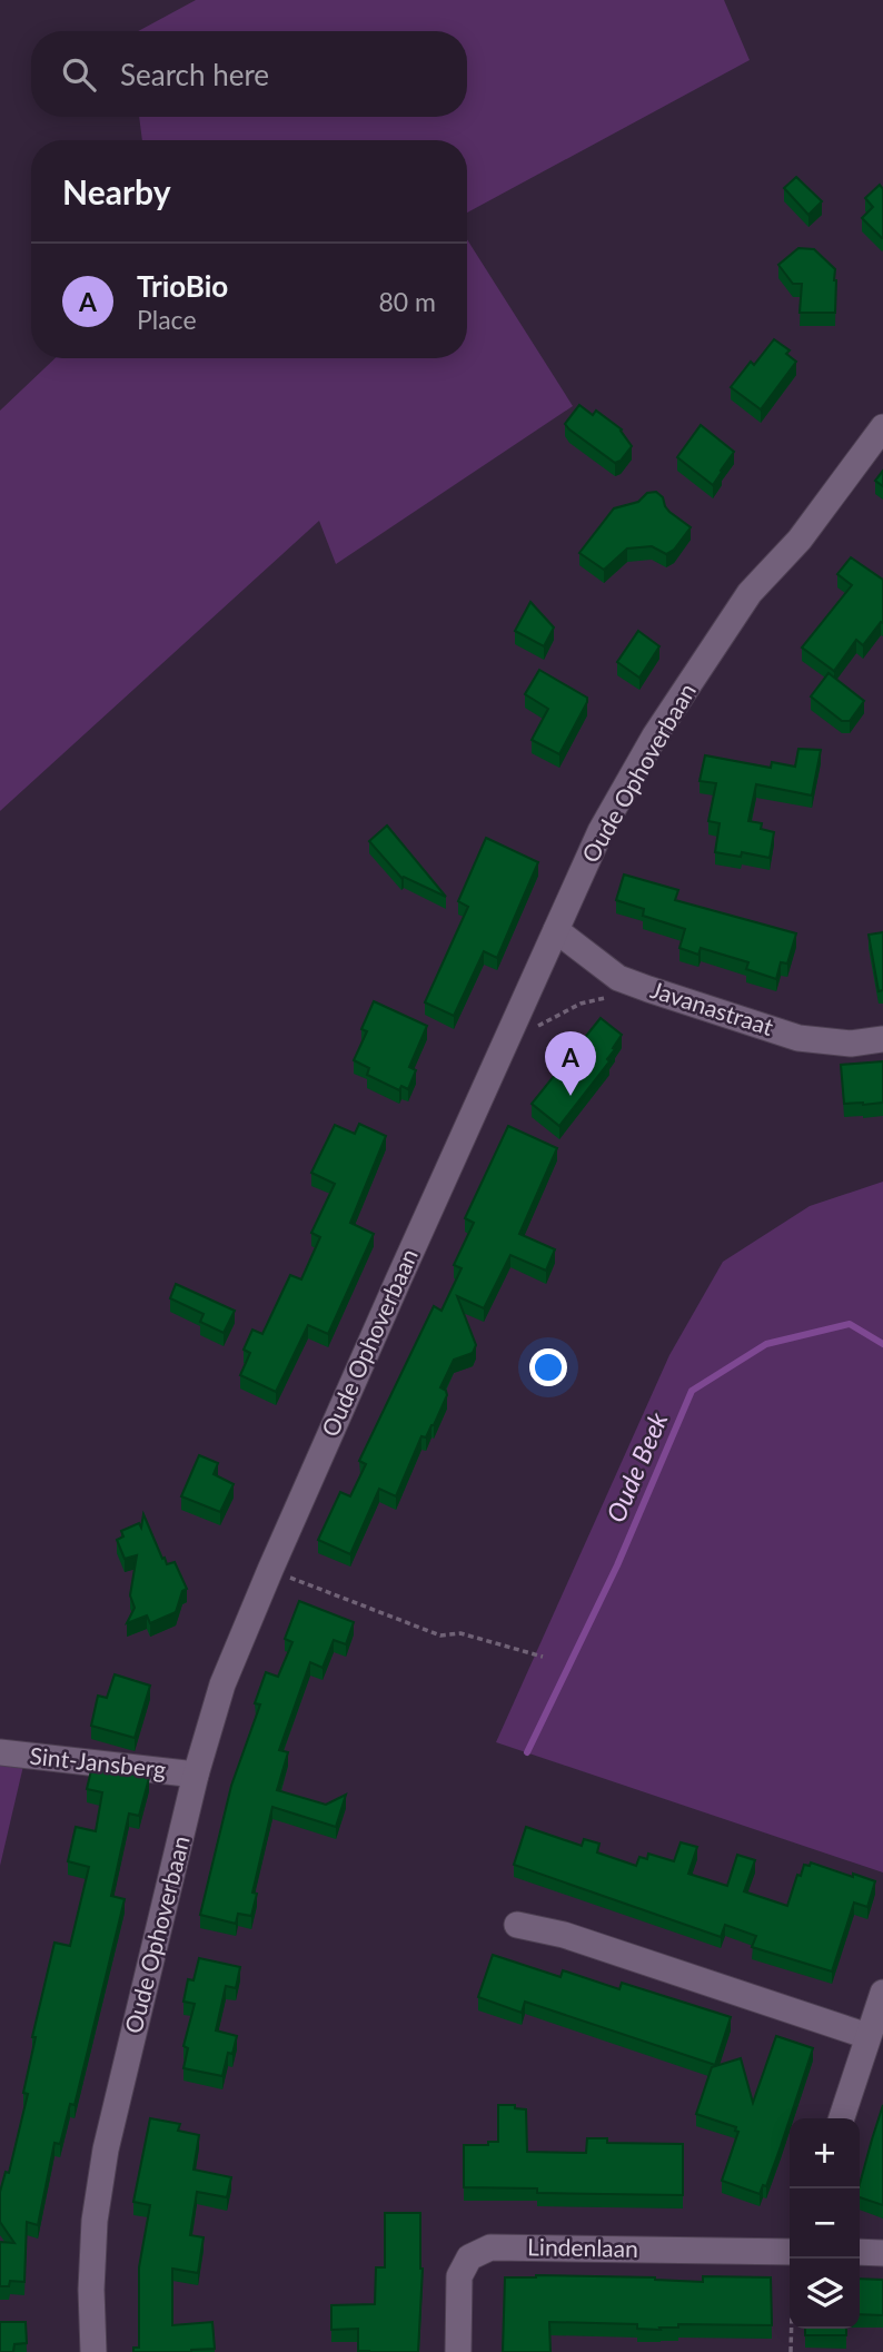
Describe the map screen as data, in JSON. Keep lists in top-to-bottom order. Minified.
{"streets":{"street":["Oude Ophoverbaan","Javanastraat","Sint-Jansberg","Lindenlaan"]},"crossings":[["Oude Ophoverbaan","Javanastraat"],["Oude Ophoverbaan","Sint-Jansberg"]],"water":["Oude Beek"],"page":{"search":"Search here","heading":"Nearby","list":[{"mark":"A","name":"TrioBio","note":"Place","value":"80 m"}],"pins":"A","map_buttons":["+","−"]}}
